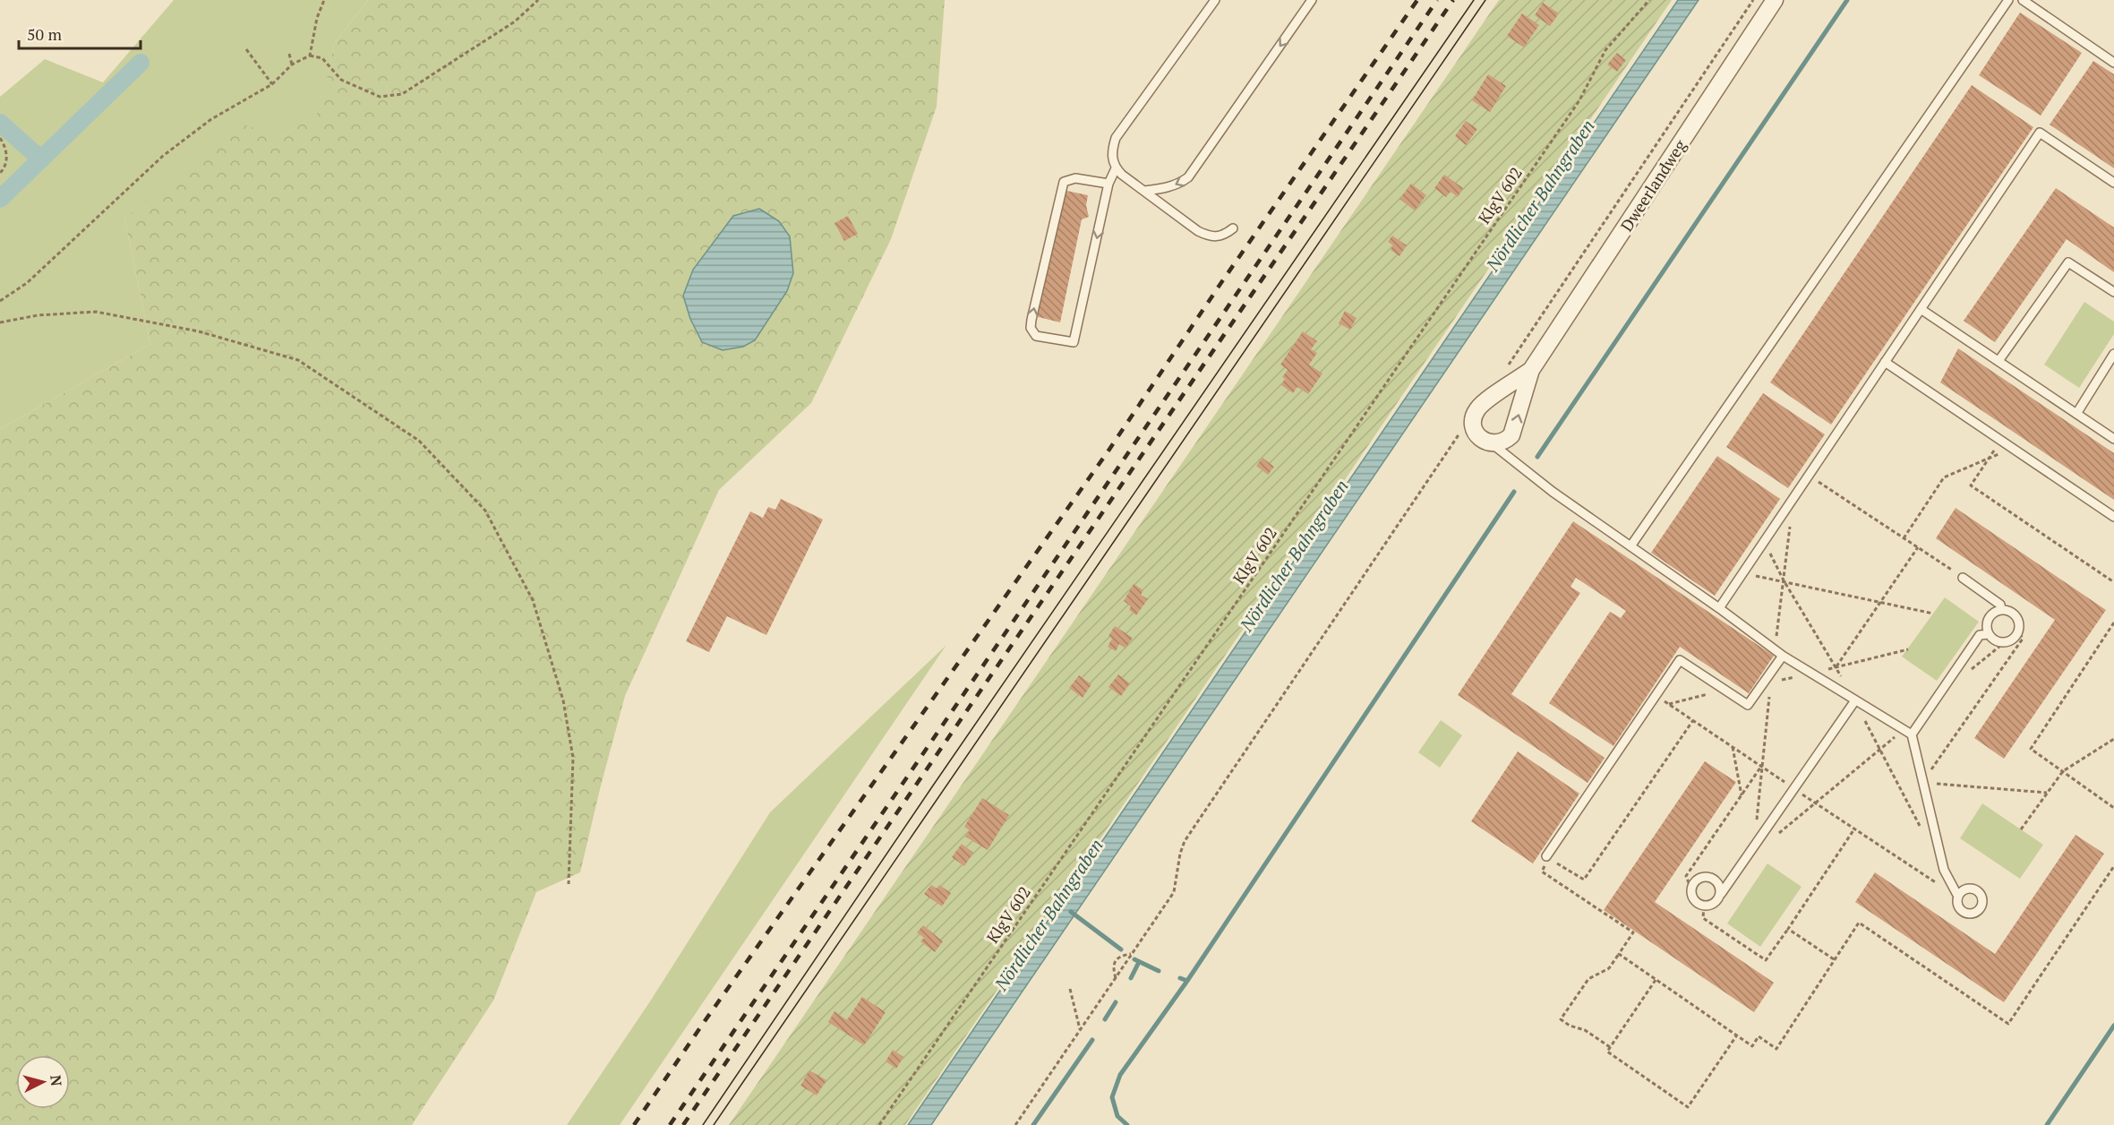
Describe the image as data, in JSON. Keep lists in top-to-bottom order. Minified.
{"streets":{"street":["Dweerlandweg"],"path":["KlgV 602"]},"water":["Nördlicher Bahngraben"],"scale_bar":"50 m","north":"right"}
